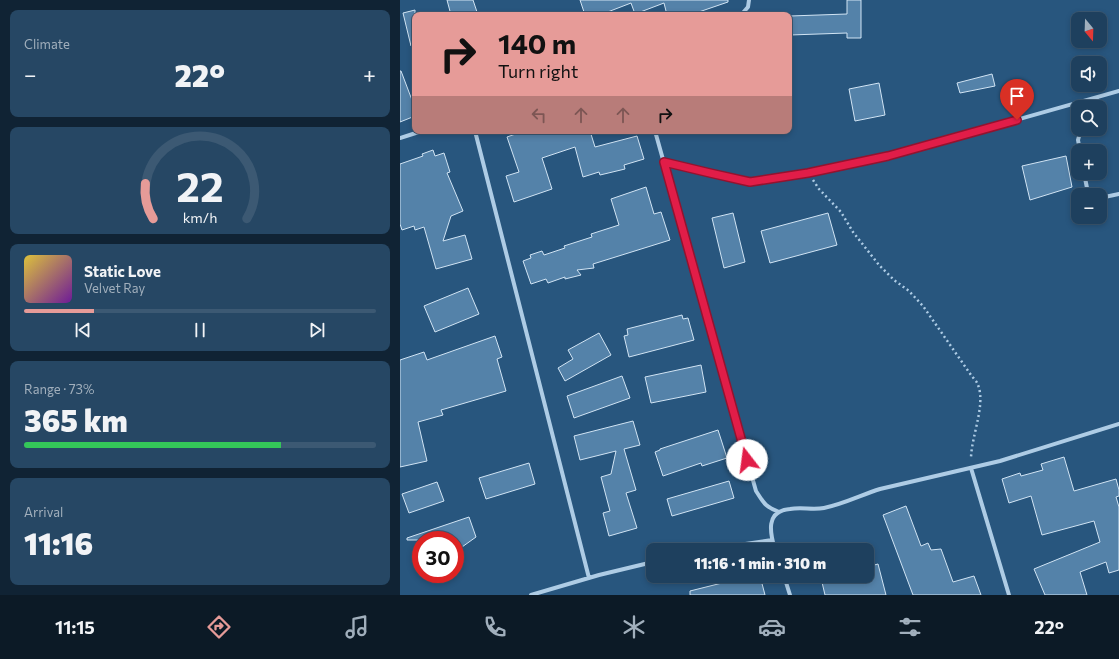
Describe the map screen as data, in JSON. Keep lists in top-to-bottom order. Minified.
{"north":"bottom","page":{"tile":["Climate",["Range · 73%","365 km"],["Arrival","11:16"]],"map_buttons":["+","−"],"turn":["140 m","Turn right"],"heat":["−","22°","+"],"song":["Static Love","Velvet Ray"],"limit":"30","trip":"11:16 · 1 min · 310 m","tabs":["11:15","22°"],"gauge":["22","km/h"]}}
